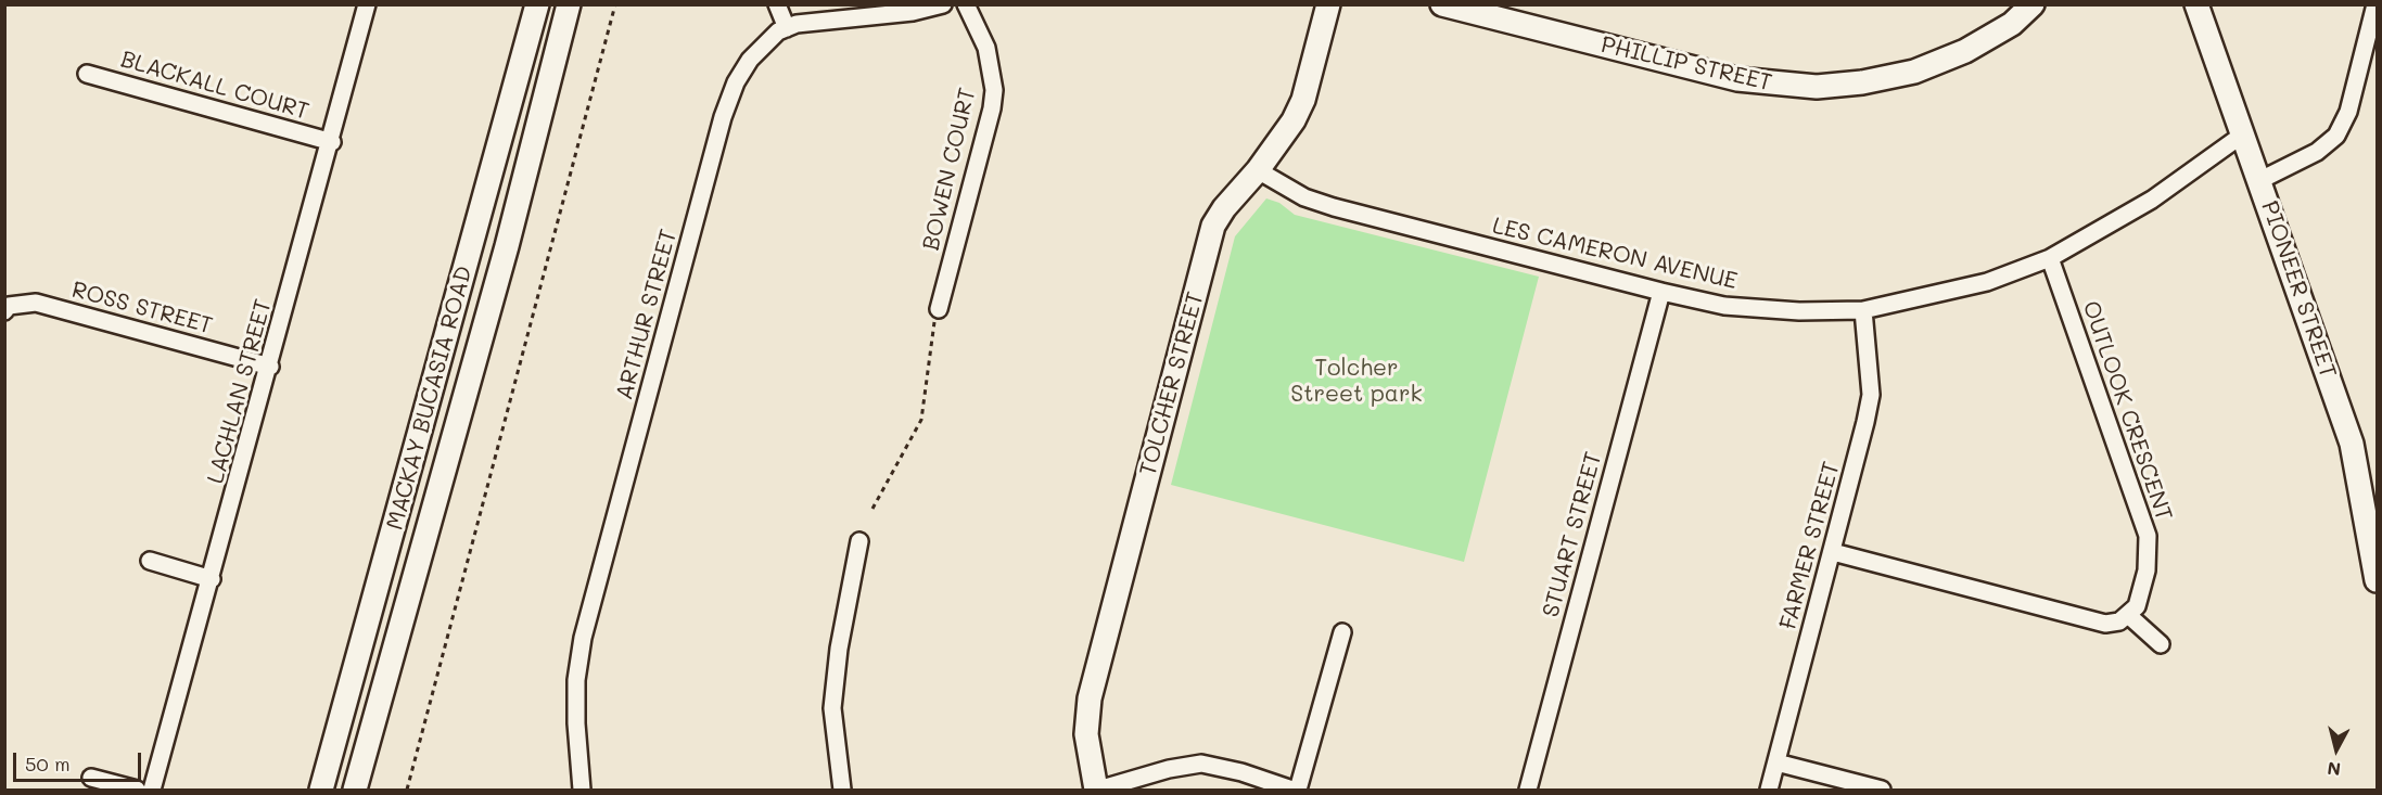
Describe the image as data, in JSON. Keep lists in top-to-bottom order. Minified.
{"streets":{"street":["PHILLIP STREET","BLACKALL COURT","BOWEN COURT","LES CAMERON AVENUE","PIONEER STREET","ROSS STREET","ARTHUR STREET","TOLCHER STREET","LACHLAN STREET","MACKAY BUCASIA ROAD","OUTLOOK CRESCENT","STUART STREET","FARMER STREET"]},"crossings":[["BLACKALL COURT","LACHLAN STREET"],["LES CAMERON AVENUE","PIONEER STREET"],["LES CAMERON AVENUE","TOLCHER STREET"],["LES CAMERON AVENUE","OUTLOOK CRESCENT"],["LES CAMERON AVENUE","STUART STREET"],["LES CAMERON AVENUE","FARMER STREET"],["ROSS STREET","LACHLAN STREET"]],"parks":["Tolcher Street park"],"scale_bar":"50 m","north":"bottom"}
